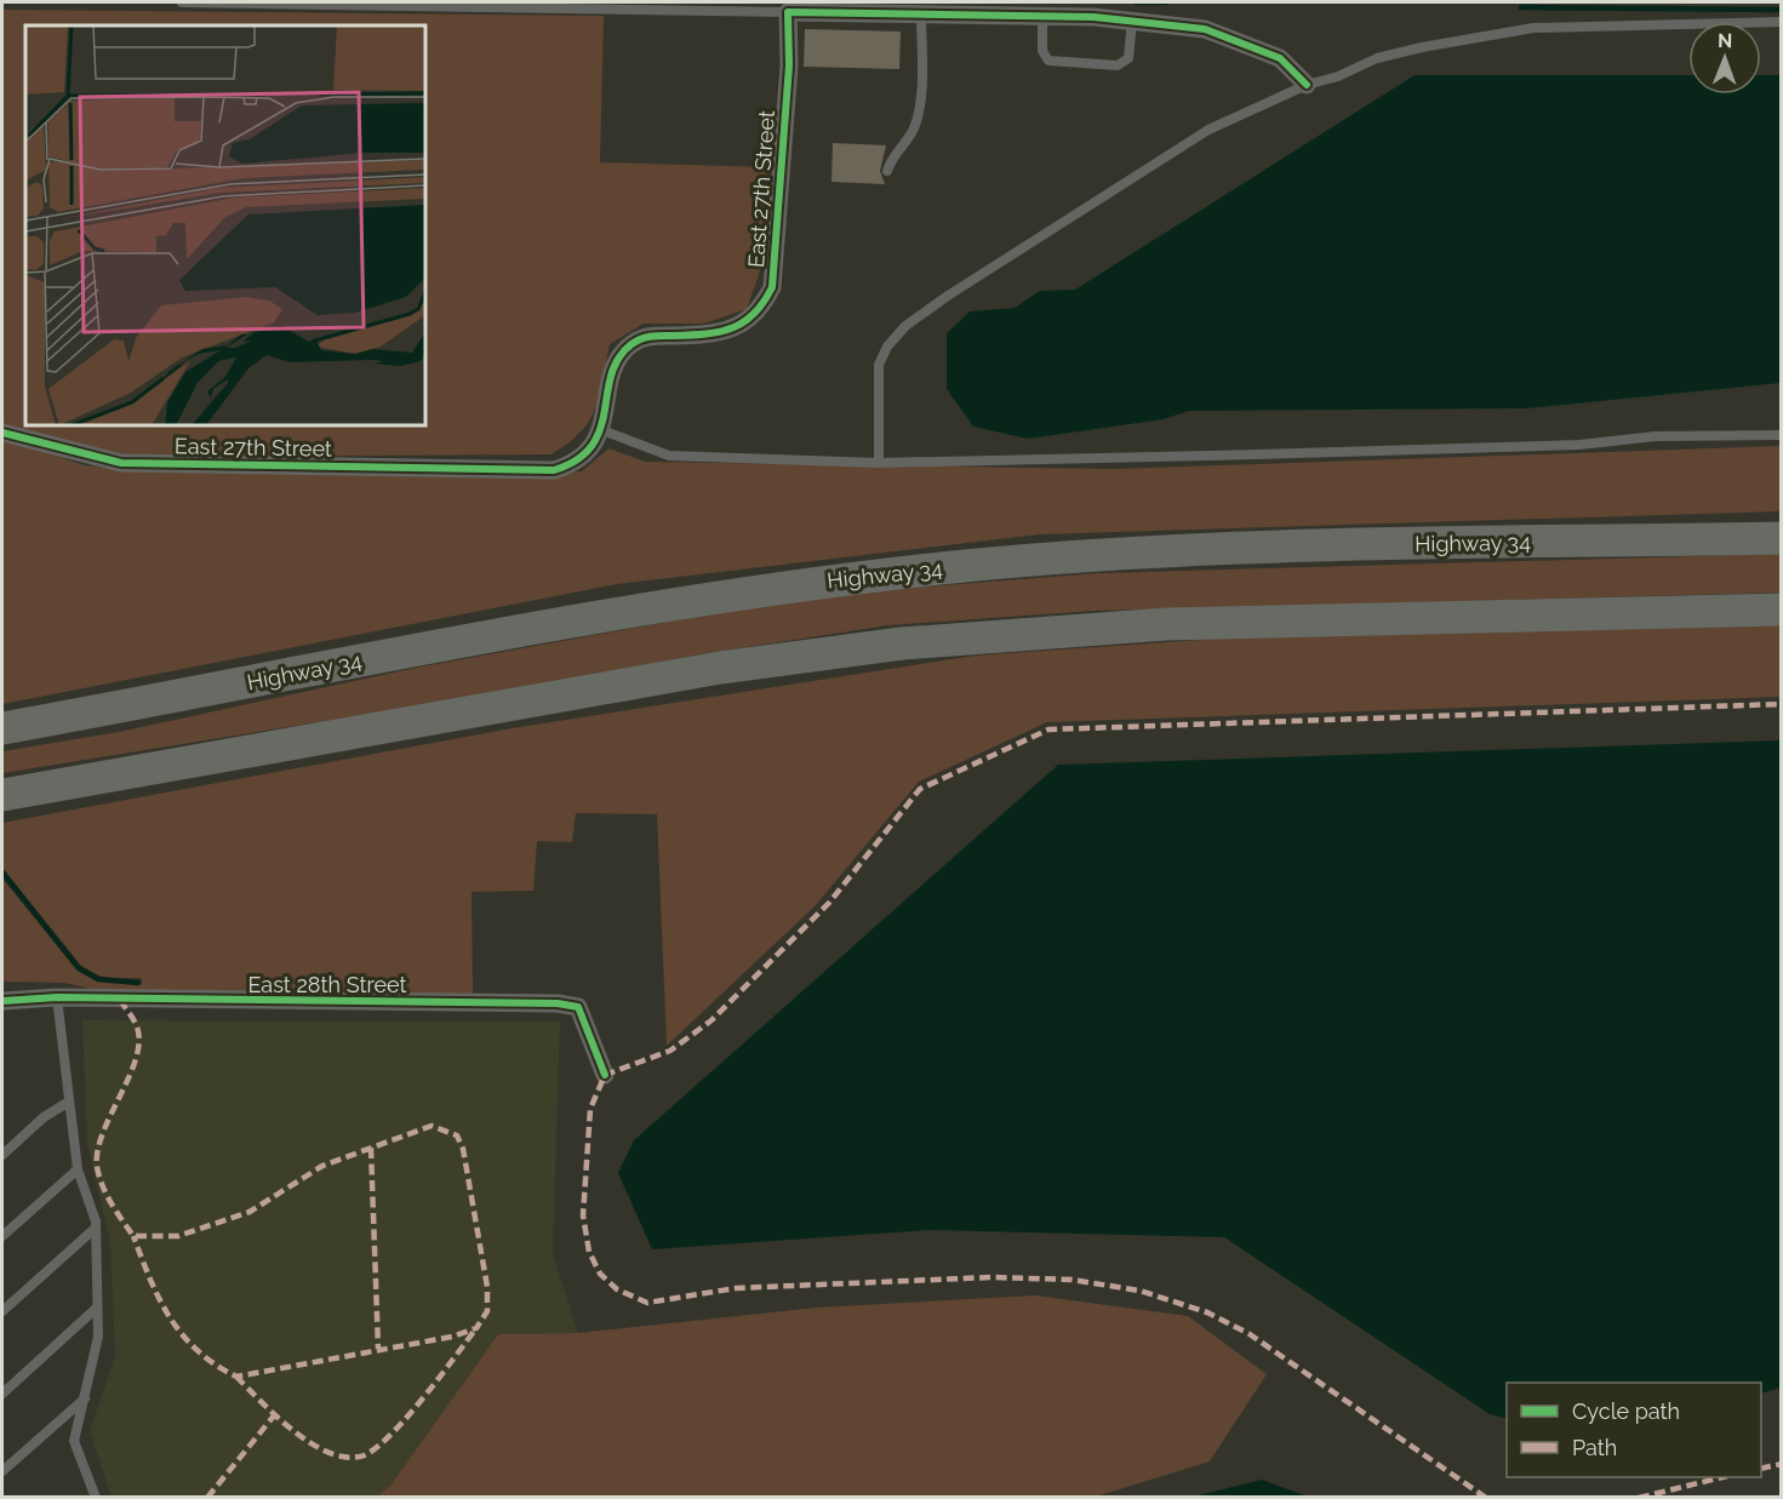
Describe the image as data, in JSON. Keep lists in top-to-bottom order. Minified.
{"streets":{"highway":["Highway 34"],"street":["East 27th Street","East 28th Street"]},"legend":["Cycle path","Path"],"north":"top"}
